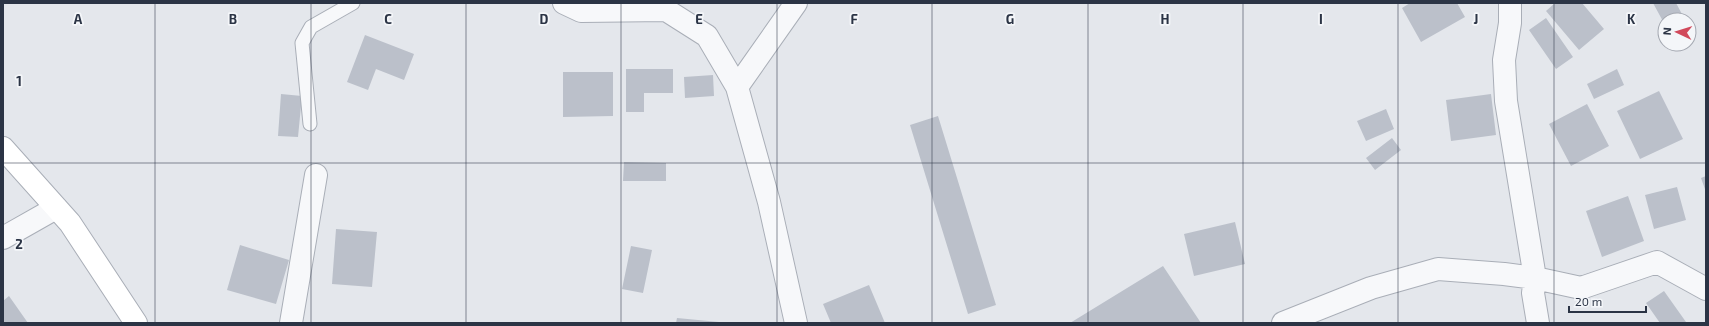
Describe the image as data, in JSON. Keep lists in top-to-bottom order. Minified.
{"scale_bar":"20 m","north":"left","grid":{"columns":["A","B","C","D","E","F","G","H","I","J","K"],"rows":["1","2"]}}
